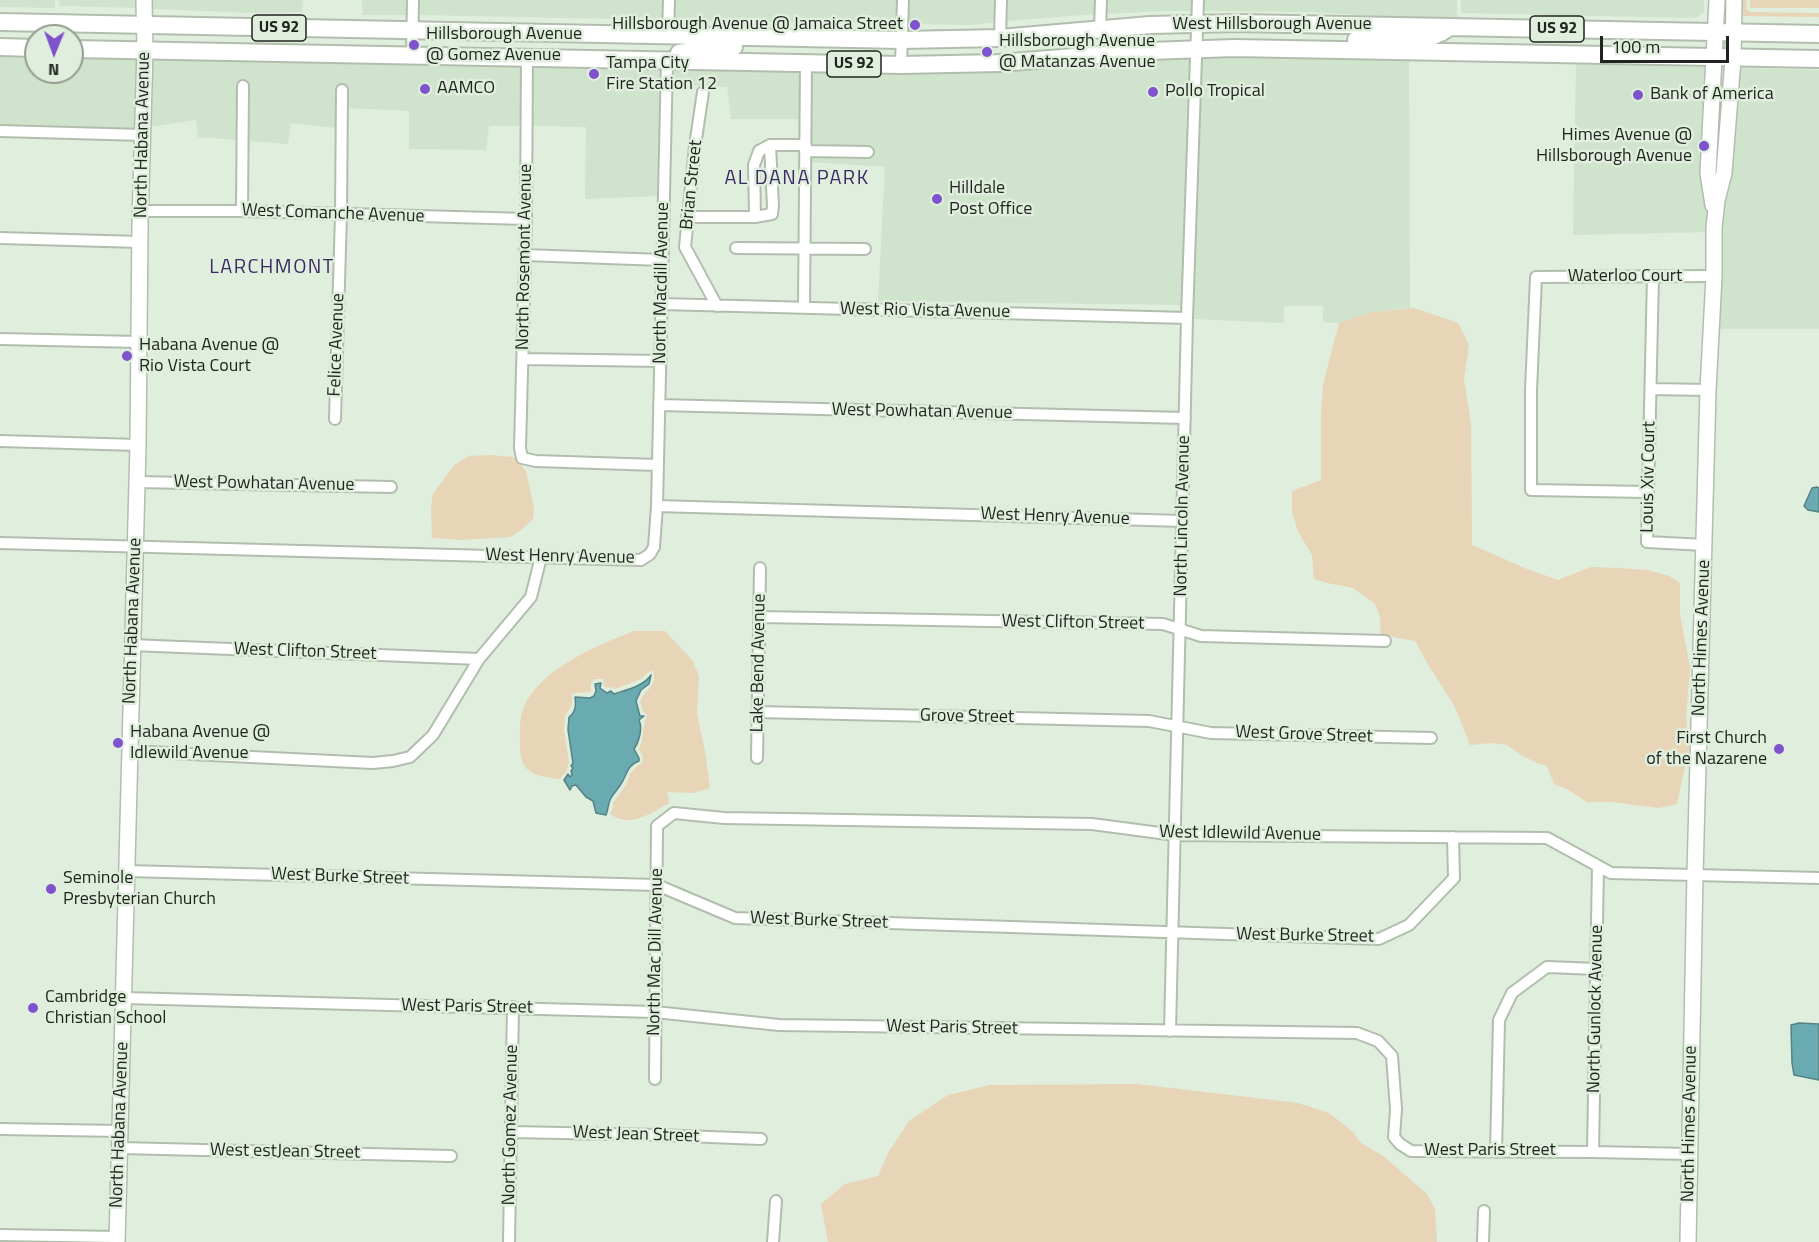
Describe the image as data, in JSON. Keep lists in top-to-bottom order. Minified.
{"streets":{"main road":["West Hillsborough Avenue","US 92"],"street":["North Habana Avenue","Brian Street","West Comanche Avenue","North Rosemont Avenue","Waterloo Court","North Macdill Avenue","West Rio Vista Avenue","Felice Avenue","West Powhatan Avenue","Louis Xiv Court","North Lincoln Avenue","West Henry Avenue","West Clifton Street","North Himes Avenue","Lake Bend Avenue","Grove Street","West Grove Street","West Idlewild Avenue","West Burke Street","North Mac Dill Avenue","West Paris Street","North Gunlock Avenue","North Gomez Avenue","West Jean Street","West estJean Street"]},"crossings":[["West Hillsborough Avenue","US 92"],["West Hillsborough Avenue","North Habana Avenue"],["West Hillsborough Avenue","North Rosemont Avenue"],["West Hillsborough Avenue","North Macdill Avenue"],["West Hillsborough Avenue","North Lincoln Avenue"],["West Hillsborough Avenue","North Himes Avenue"],["US 92","North Himes Avenue"],["North Habana Avenue","West Comanche Avenue"],["North Habana Avenue","West Powhatan Avenue"],["North Habana Avenue","West Henry Avenue"],["North Habana Avenue","West Clifton Street"],["North Habana Avenue","West Burke Street"],["North Habana Avenue","West Paris Street"],["North Habana Avenue","West estJean Street"],["Brian Street","West Rio Vista Avenue"],["West Comanche Avenue","North Rosemont Avenue"],["West Comanche Avenue","Felice Avenue"],["North Rosemont Avenue","North Macdill Avenue"],["Waterloo Court","Louis Xiv Court"],["Waterloo Court","North Himes Avenue"],["North Macdill Avenue","West Rio Vista Avenue"],["North Macdill Avenue","West Powhatan Avenue"],["North Macdill Avenue","West Henry Avenue"],["West Rio Vista Avenue","North Lincoln Avenue"],["West Powhatan Avenue","North Lincoln Avenue"],["Louis Xiv Court","North Himes Avenue"],["North Lincoln Avenue","West Henry Avenue"],["North Lincoln Avenue","West Clifton Street"],["North Lincoln Avenue","Grove Street"],["North Lincoln Avenue","West Grove Street"],["North Lincoln Avenue","West Idlewild Avenue"],["North Lincoln Avenue","West Burke Street"],["North Lincoln Avenue","West Paris Street"],["West Clifton Street","Lake Bend Avenue"],["North Himes Avenue","West Idlewild Avenue"],["North Himes Avenue","West Paris Street"],["Lake Bend Avenue","Grove Street"],["Grove Street","West Grove Street"],["West Idlewild Avenue","West Burke Street"],["West Idlewild Avenue","North Mac Dill Avenue"],["West Idlewild Avenue","North Gunlock Avenue"],["West Burke Street","North Mac Dill Avenue"],["North Mac Dill Avenue","West Paris Street"],["West Paris Street","North Gunlock Avenue"],["West Paris Street","North Gomez Avenue"],["North Gomez Avenue","West Jean Street"]],"districts":["AL DANA PARK","LARCHMONT"],"places":["Hillsborough Avenue @ Jamaica Street","Hillsborough Avenue @ Gomez Avenue","Hillsborough Avenue @ Matanzas Avenue","Tampa City Fire Station 12","AAMCO","Pollo Tropical","Bank of America","Himes Avenue @ Hillsborough Avenue","Hilldale Post Office","Habana Avenue @ Rio Vista Court","Habana Avenue @ Idlewild Avenue","First Church of the Nazarene","Seminole Presbyterian Church","Cambridge Christian School"],"scale_bar":"100 m","north":"bottom"}
